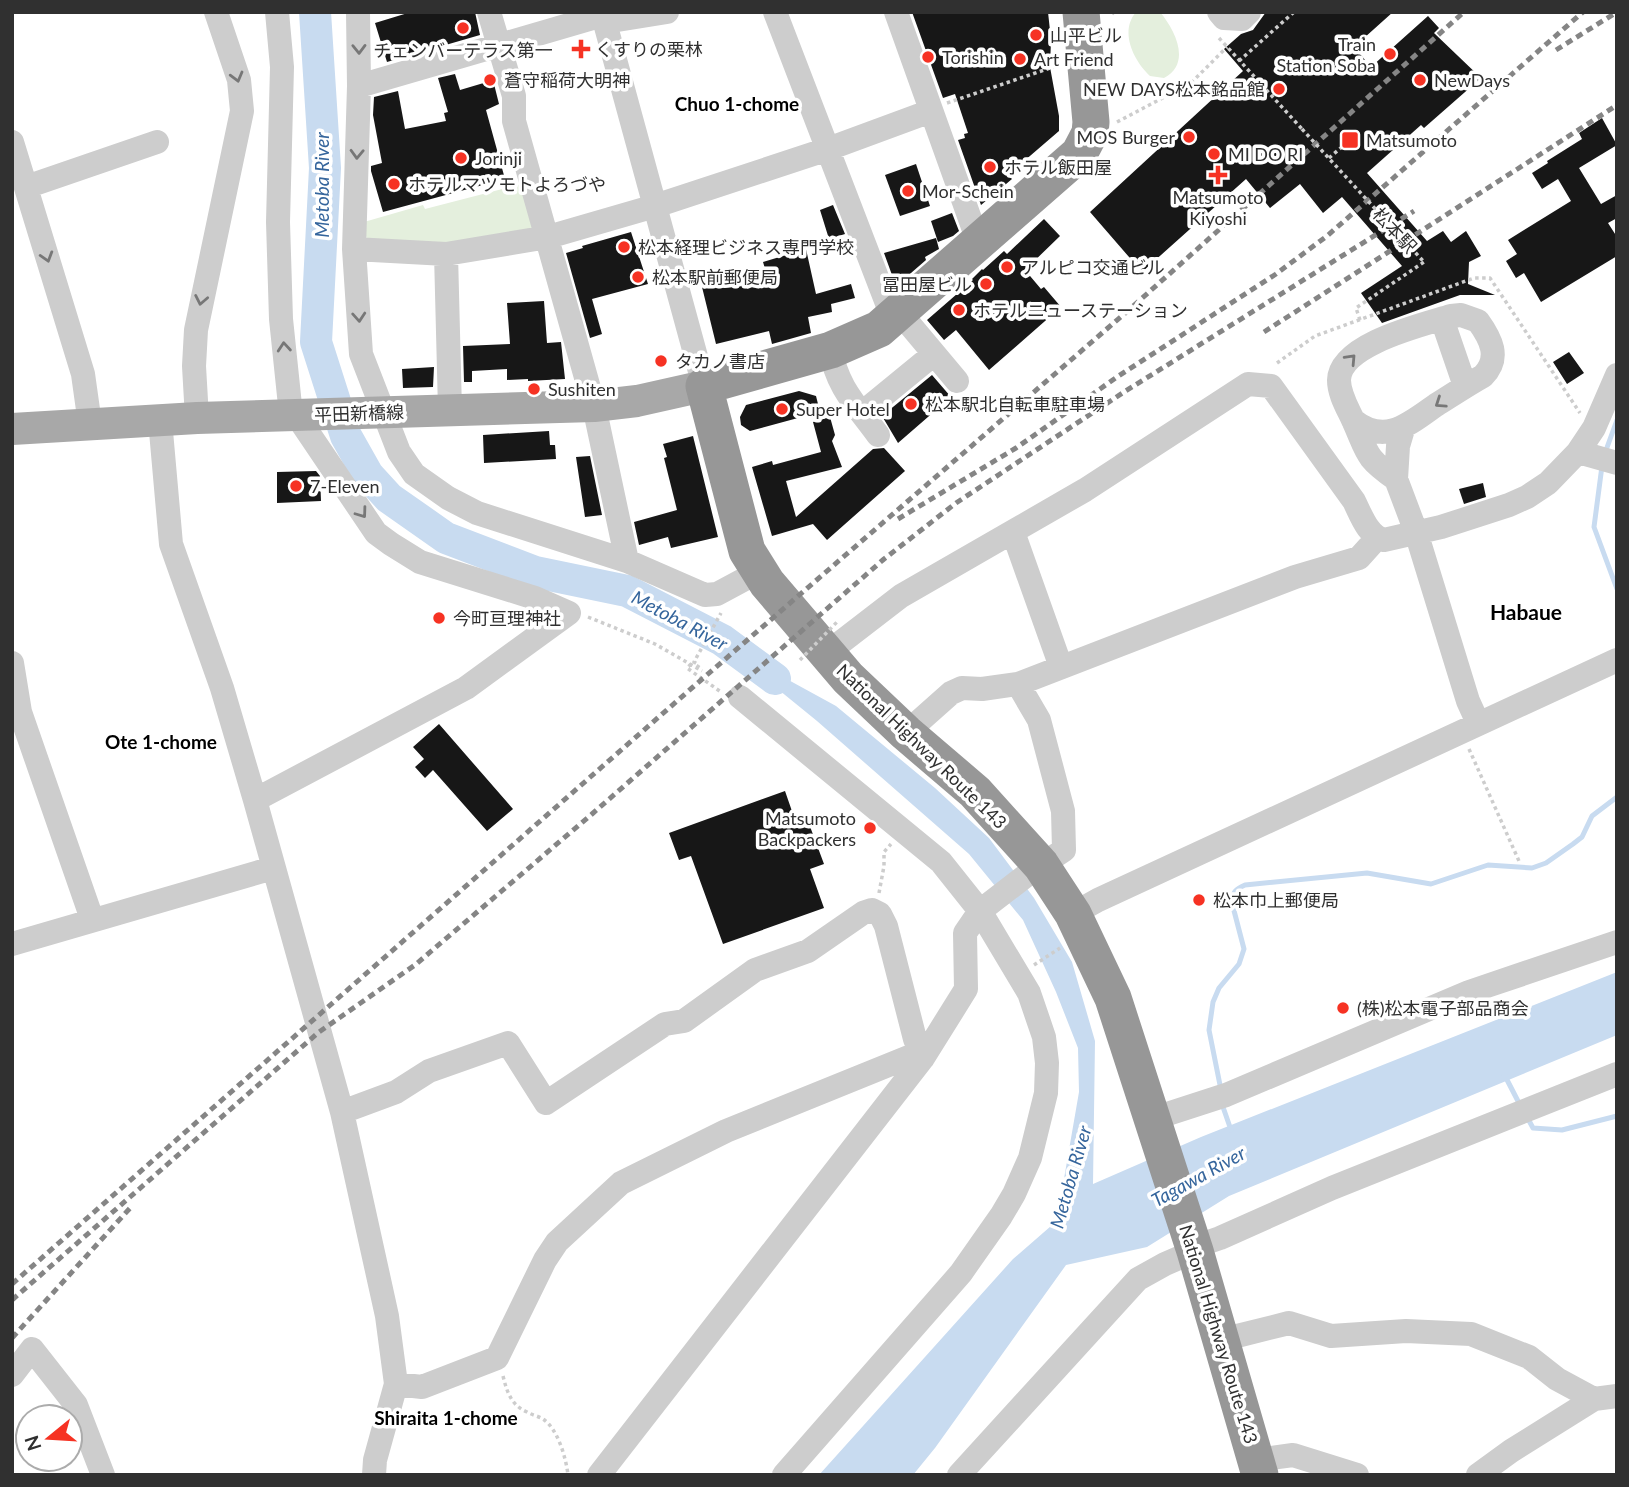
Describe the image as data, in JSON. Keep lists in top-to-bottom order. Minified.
{"streets":{"highway":["National Highway Route 143"],"main road":["平田新橋線"],"path":["松本駅"]},"crossings":[["平田新橋線","National Highway Route 143"]],"districts":["Chuo 1-chome","Habaue","Ote 1-chome","Shiraita 1-chome"],"water":["Metoba River","Tagawa River"],"places":{"other":["チェンバーテラス第一","山平ビル","Train Station Soba","Torishin","Art Friend","蒼守稲荷大明神","NewDays","NEW DAYS松本銘品館","MOS Burger","MI DO RI","Jorinji","ホテル飯田屋","ホテルマツモトよろづや","Mor-Schein","松本経理ビジネス専門学校","アルピコ交通ビル","松本駅前郵便局","冨田屋ビル","ホテルニューステーション","タカノ書店","Sushiten","松本駅北自転車駐車場","Super Hotel","7-Eleven","今町亘理神社","Matsumoto Backpackers","松本巾上郵便局","(株)松本電子部品商会"],"health":["くすりの栗林","Matsumoto Kiyoshi"],"transit":["Matsumoto"]},"north":"left"}
